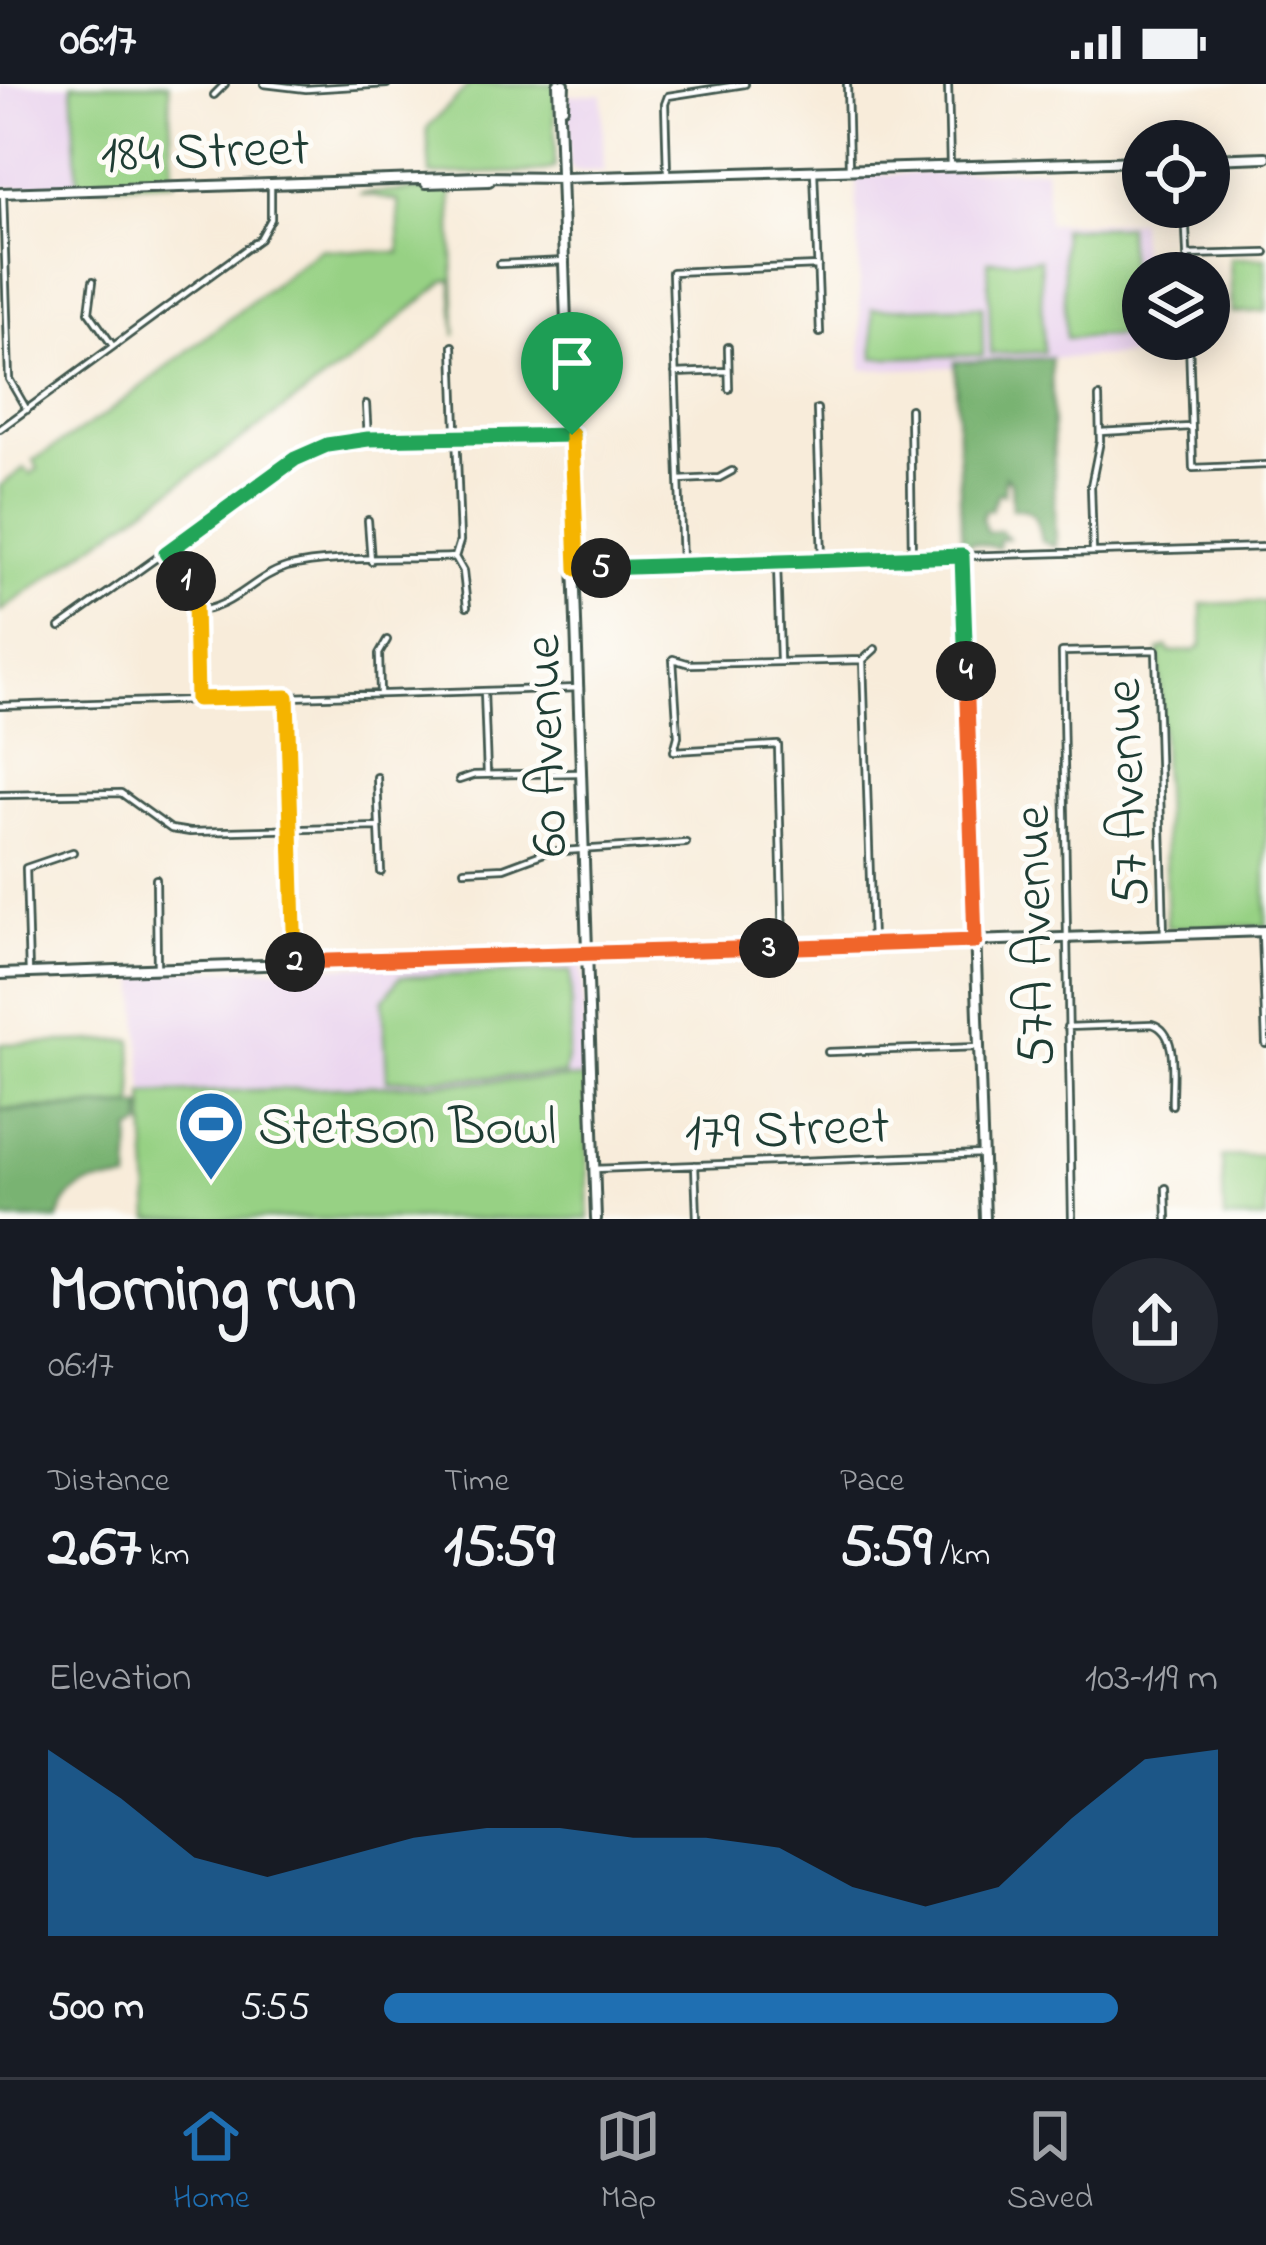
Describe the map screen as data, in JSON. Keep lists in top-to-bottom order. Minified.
{"streets":{"street":["184 Street","60 Avenue","57 Avenue","57A Avenue","179 Street"]},"crossings":[["184 Street","60 Avenue"],["60 Avenue","179 Street"],["57 Avenue","57A Avenue"]],"places":{"sports":["Stetson Bowl"]},"page":{"status":"06:17","pins":["5","1","4","3","2"],"heading":["Morning run","06:17"],"stats":[["Distance","2.67 km"],["Time","15:59"],["Pace","5:59 /km"]],"chart":["Elevation","103–119 m"],"list":[{"name":"500 m","note":"5:55"}],"tabs":["Home","Map","Saved"]}}
